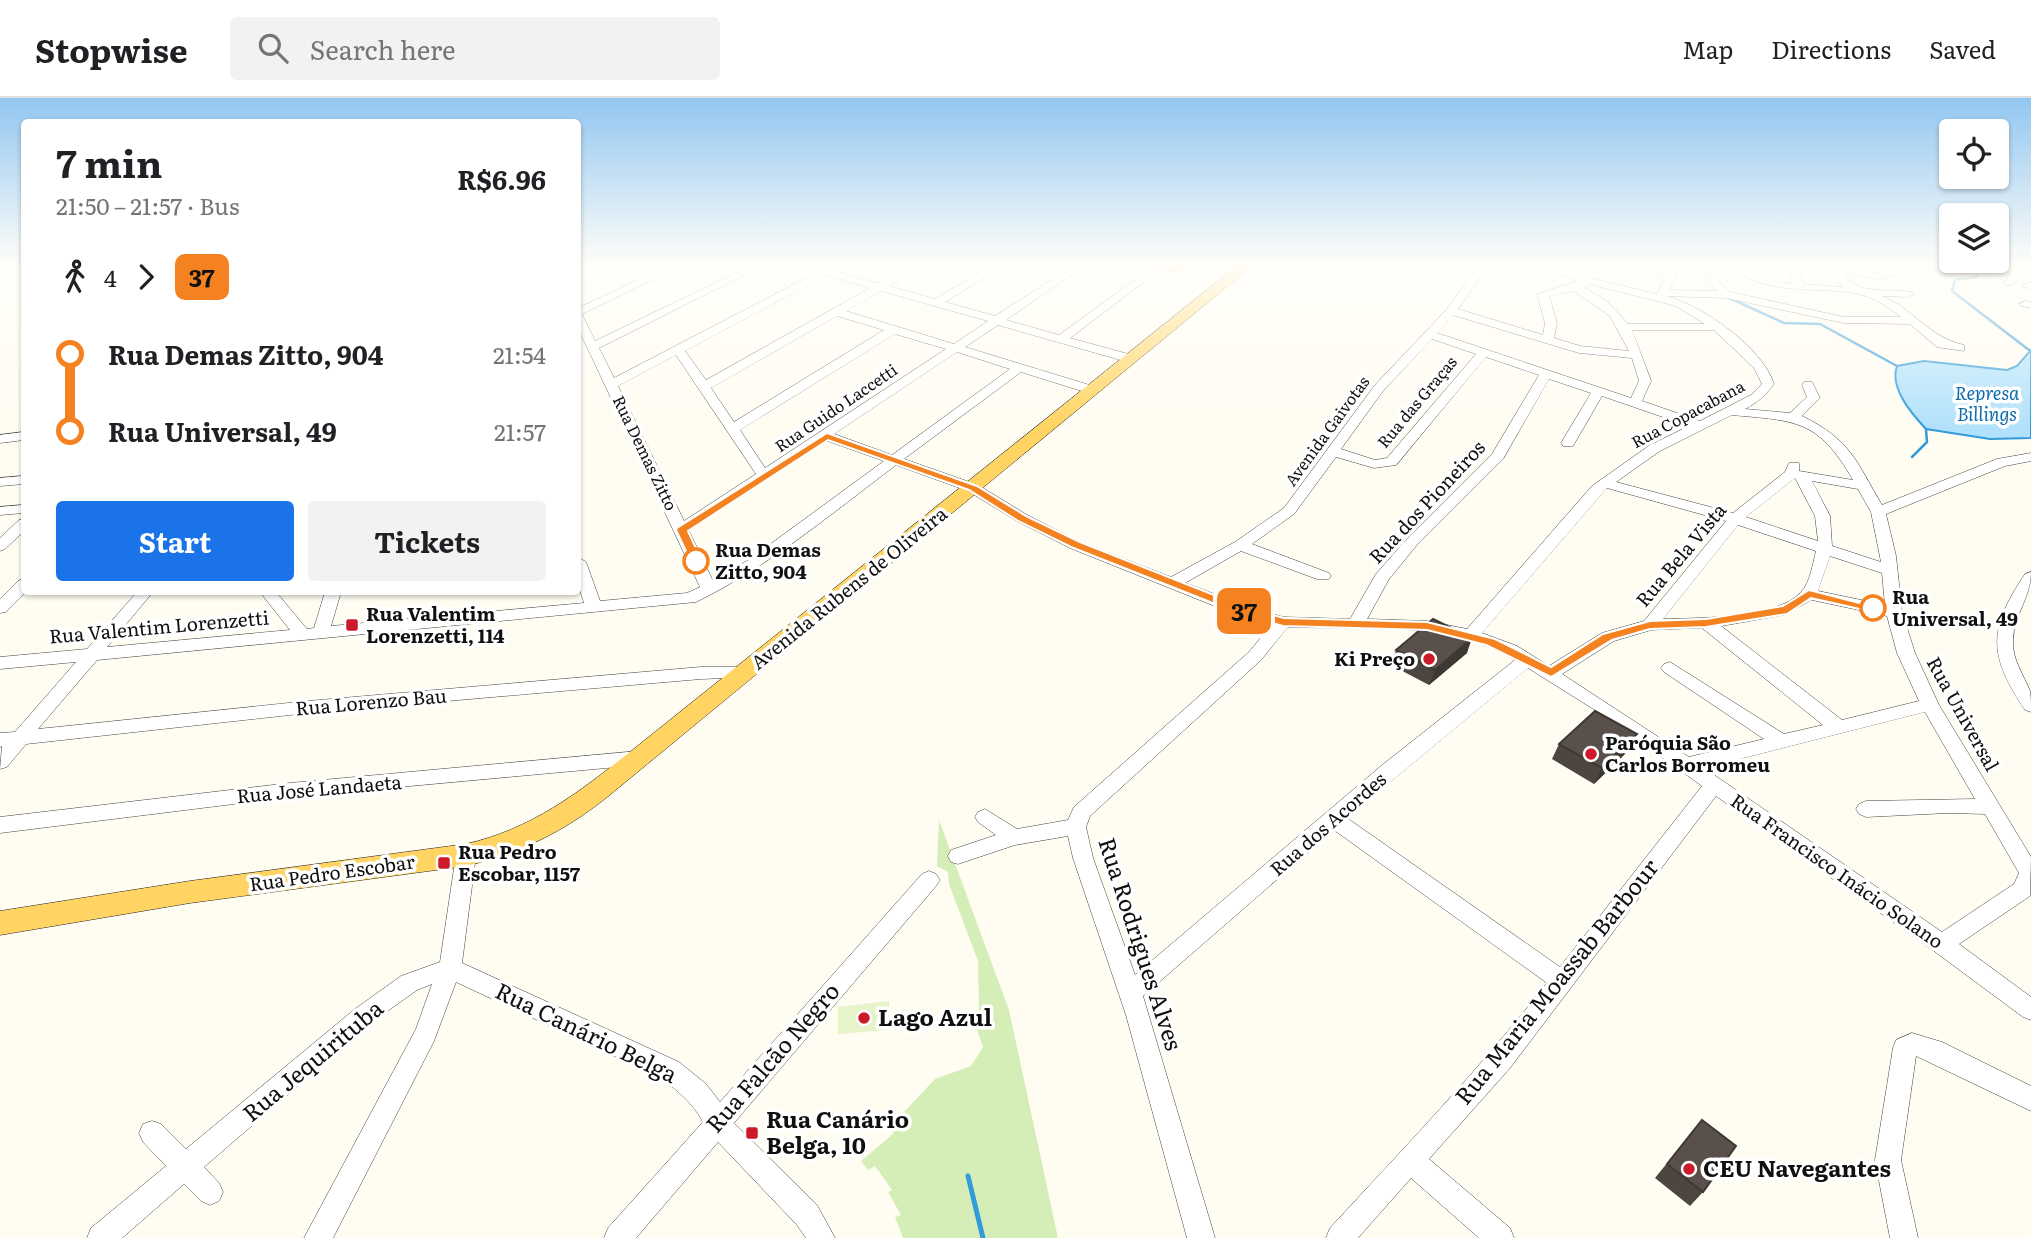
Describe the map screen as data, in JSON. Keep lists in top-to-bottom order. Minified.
{"streets":{"main road":["Avenida Rubens de Oliveira","Rua Pedro Escobar"],"street":["Rua das Graças","Rua Guido Laccetti","Rua Copacabana","Avenida Gaivotas","Rua Demas Zitto","Rua dos Pioneiros","Rua Bela Vista","Rua Valentim Lorenzetti","Rua Lorenzo Bau","Rua Universal","Rua José Landaeta","Rua dos Acordes","Rua Francisco Inácio Solano","Rua Rodrigues Alves","Rua Maria Moassab Barbour","Rua Canário Belga","Rua Falcão Negro","Rua Jequirituba"]},"crossings":[["Rua das Graças","Avenida Gaivotas"],["Rua Guido Laccetti","Rua Demas Zitto"],["Rua Guido Laccetti","Rua Francisco Inácio Solano"],["Rua Copacabana","Rua Universal"],["Rua Copacabana","Rua Francisco Inácio Solano"],["Avenida Gaivotas","Rua Francisco Inácio Solano"],["Rua Demas Zitto","Rua Valentim Lorenzetti"],["Rua dos Pioneiros","Rua Francisco Inácio Solano"],["Rua Bela Vista","Rua Francisco Inácio Solano"],["Avenida Rubens de Oliveira","Rua Lorenzo Bau"],["Avenida Rubens de Oliveira","Rua José Landaeta"],["Avenida Rubens de Oliveira","Rua Francisco Inácio Solano"],["Avenida Rubens de Oliveira","Rua Pedro Escobar"],["Rua Valentim Lorenzetti","Rua Francisco Inácio Solano"],["Rua José Landaeta","Rua Pedro Escobar"],["Rua dos Acordes","Rua Francisco Inácio Solano"],["Rua dos Acordes","Rua Rodrigues Alves"],["Rua Francisco Inácio Solano","Rua Rodrigues Alves"],["Rua Francisco Inácio Solano","Rua Maria Moassab Barbour"],["Rua Canário Belga","Rua Falcão Negro"],["Rua Canário Belga","Rua Jequirituba"]],"water":["Represa Billings"],"places":{"other":["Rua Demas Zitto, 904","Rua Universal, 49","Ki Preço","Paróquia São Carlos Borromeu","Lago Azul","CEU Navegantes"],"transit":["Rua Valentim Lorenzetti, 114","Rua Pedro Escobar, 1157","Rua Canário Belga, 10"]},"lines":["bus line 37"],"page":{"header":"Stopwise","search":"Search here","nav":["Map","Directions","Saved"],"on_map":"37","heading":["7 min","21:50 – 21:57 · Bus","R$6.96"],"legs":["4","37"],"list":[{"name":"Rua Demas Zitto, 904","value":"21:54"},{"name":"Rua Universal, 49","value":"21:57"}],"buttons":["Start","Tickets"]}}
